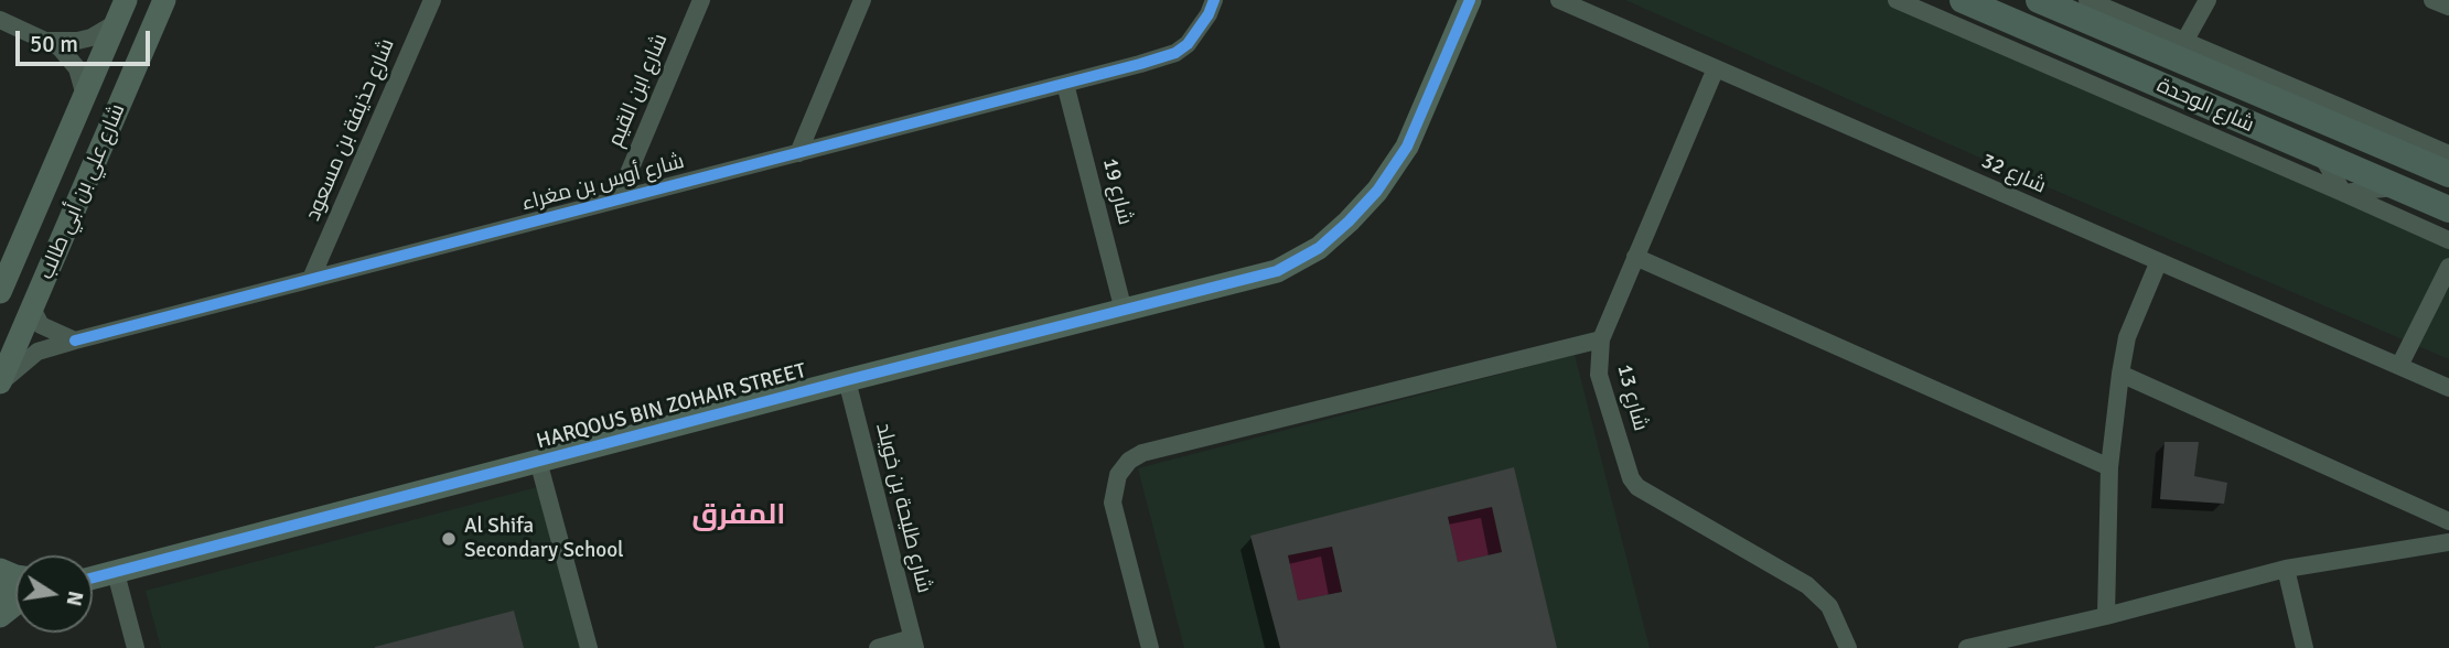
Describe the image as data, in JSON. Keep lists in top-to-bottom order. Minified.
{"streets":{"main road":["شارع الوحدة"],"street":["شارع ابن القيم","شارع حذيفة بن مسعود","شارع 32","شارع أوس بن مغراء","شارع علي بن أبي طالب","شارع 19","شارع 13","HARQOUS BIN ZOHAIR STREET","شارع طليحة بن خويلد"]},"crossings":[["شارع ابن القيم","شارع أوس بن مغراء"],["شارع حذيفة بن مسعود","شارع أوس بن مغراء"],["شارع 32","شارع 13"],["شارع أوس بن مغراء","شارع علي بن أبي طالب"],["شارع أوس بن مغراء","شارع 19"],["شارع 19","HARQOUS BIN ZOHAIR STREET"],["HARQOUS BIN ZOHAIR STREET","شارع طليحة بن خويلد"]],"districts":["المفرق"],"places":["Al Shifa Secondary School"],"scale_bar":"50 m","north":"right"}
